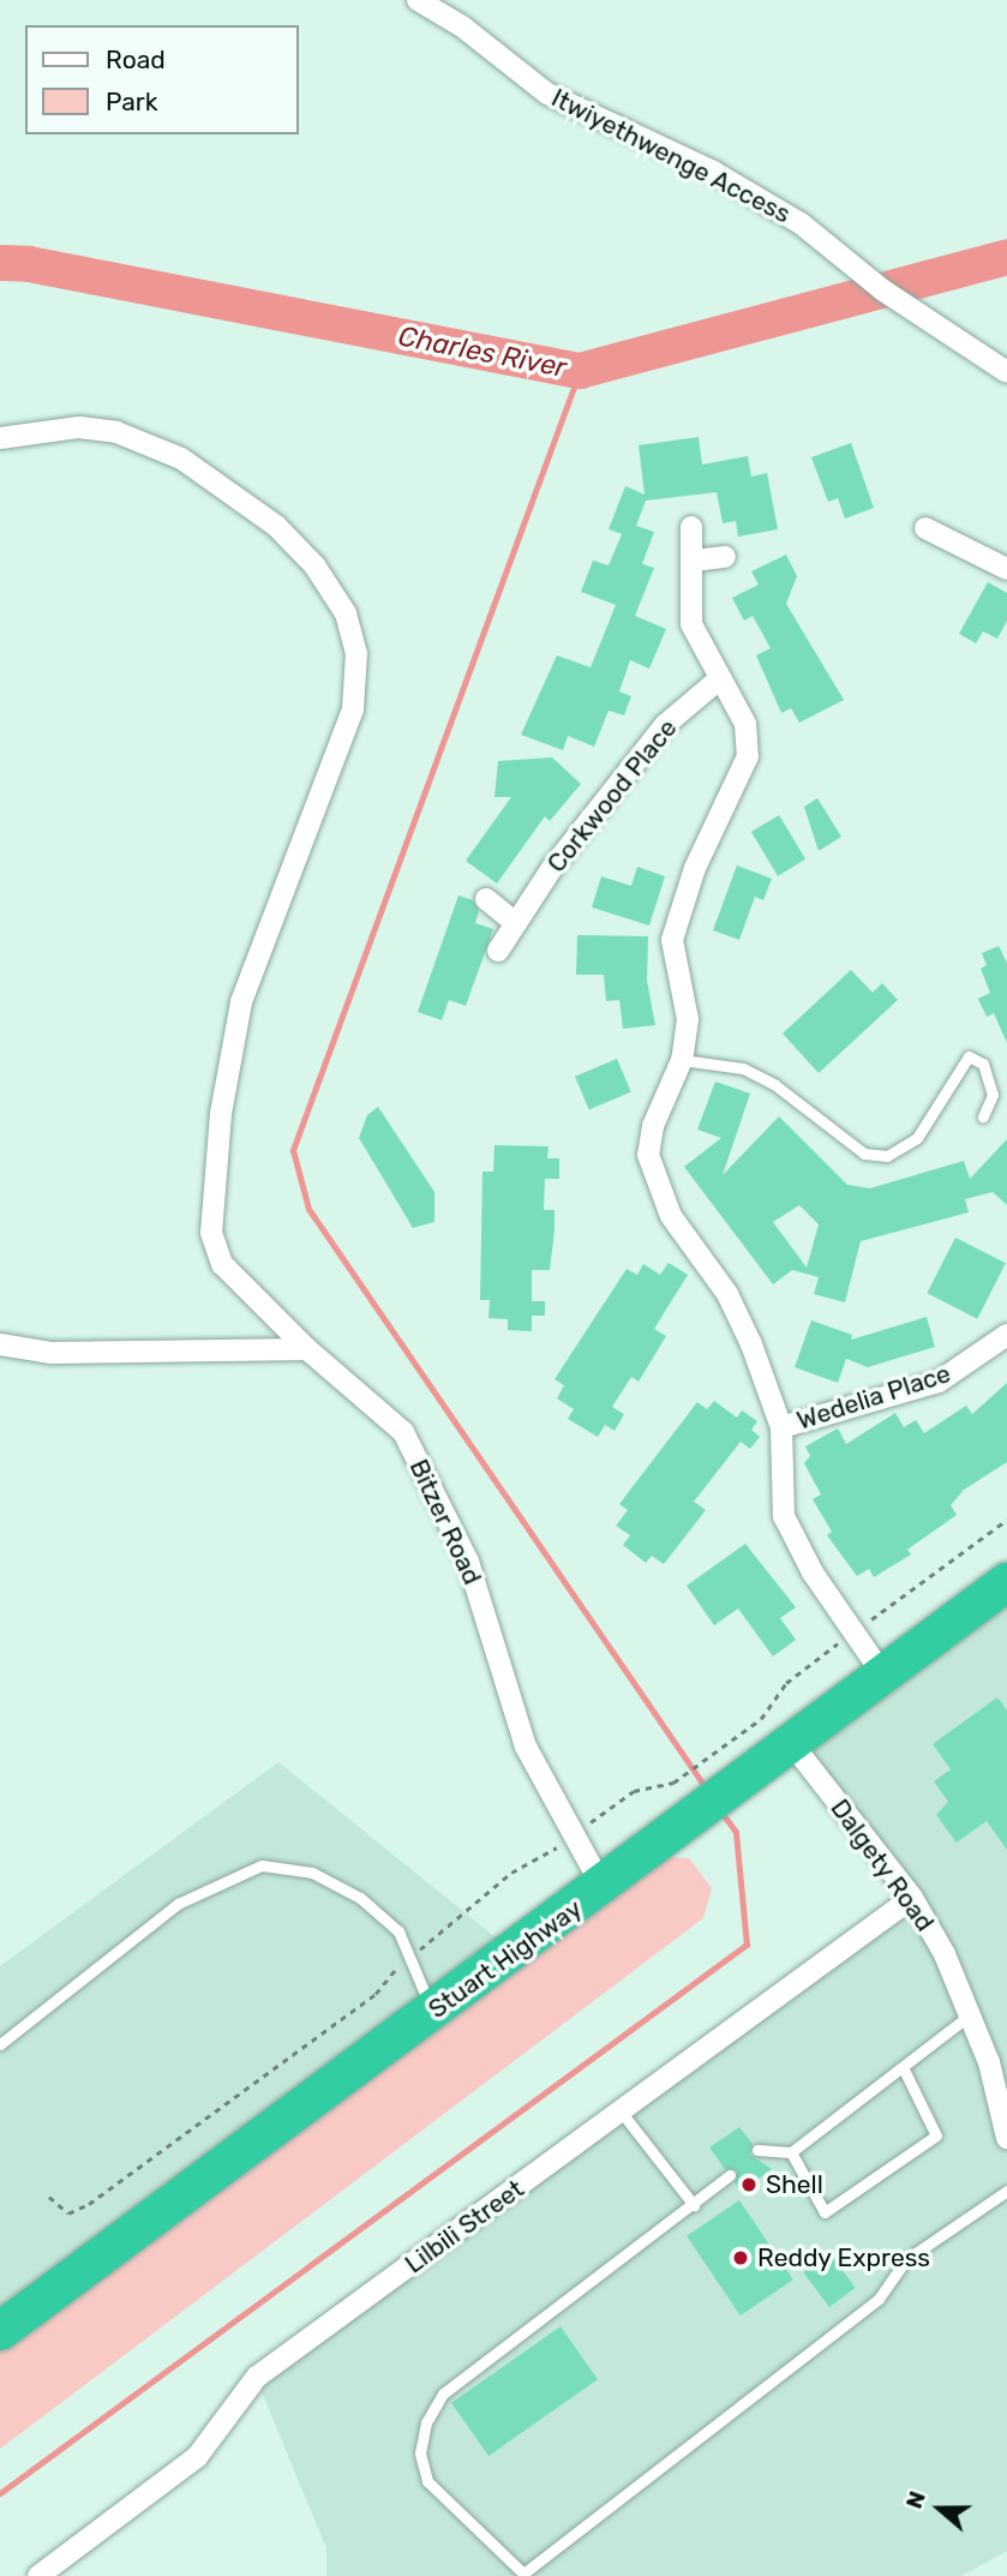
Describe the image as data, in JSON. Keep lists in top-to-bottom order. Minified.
{"streets":{"highway":["Stuart Highway"],"street":["Itwiyethwenge Access","Corkwood Place","Wedelia Place","Bitzer Road","Dalgety Road","Lilbili Street"]},"crossings":[["Bitzer Road","Stuart Highway"],["Dalgety Road","Stuart Highway"],["Dalgety Road","Lilbili Street"]],"water":["Charles River"],"places":["Shell","Reddy Express"],"legend":["Road","Park"],"north":"left"}
